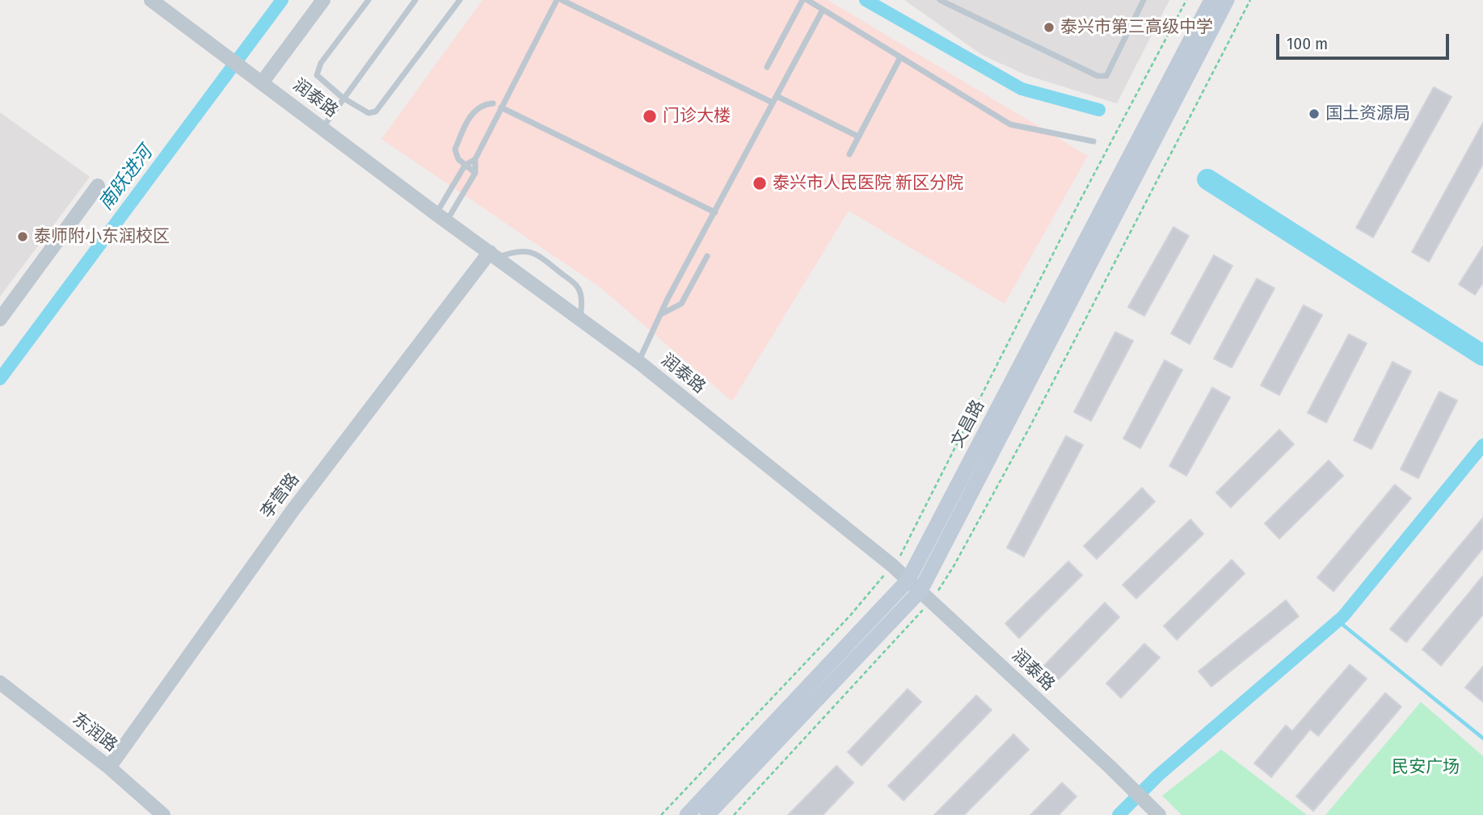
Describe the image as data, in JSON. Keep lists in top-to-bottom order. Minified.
{"streets":{"main road":["文昌路"],"street":["润泰路","李营路","东润路"]},"crossings":[["润泰路","文昌路"],["润泰路","李营路"],["李营路","东润路"]],"water":["南跃进河"],"parks":["民安广场"],"places":["泰兴市第三高级中学","国土资源局","门诊大楼","泰兴市人民医院 新区分院","泰师附小东润校区"],"scale_bar":"100 m"}
